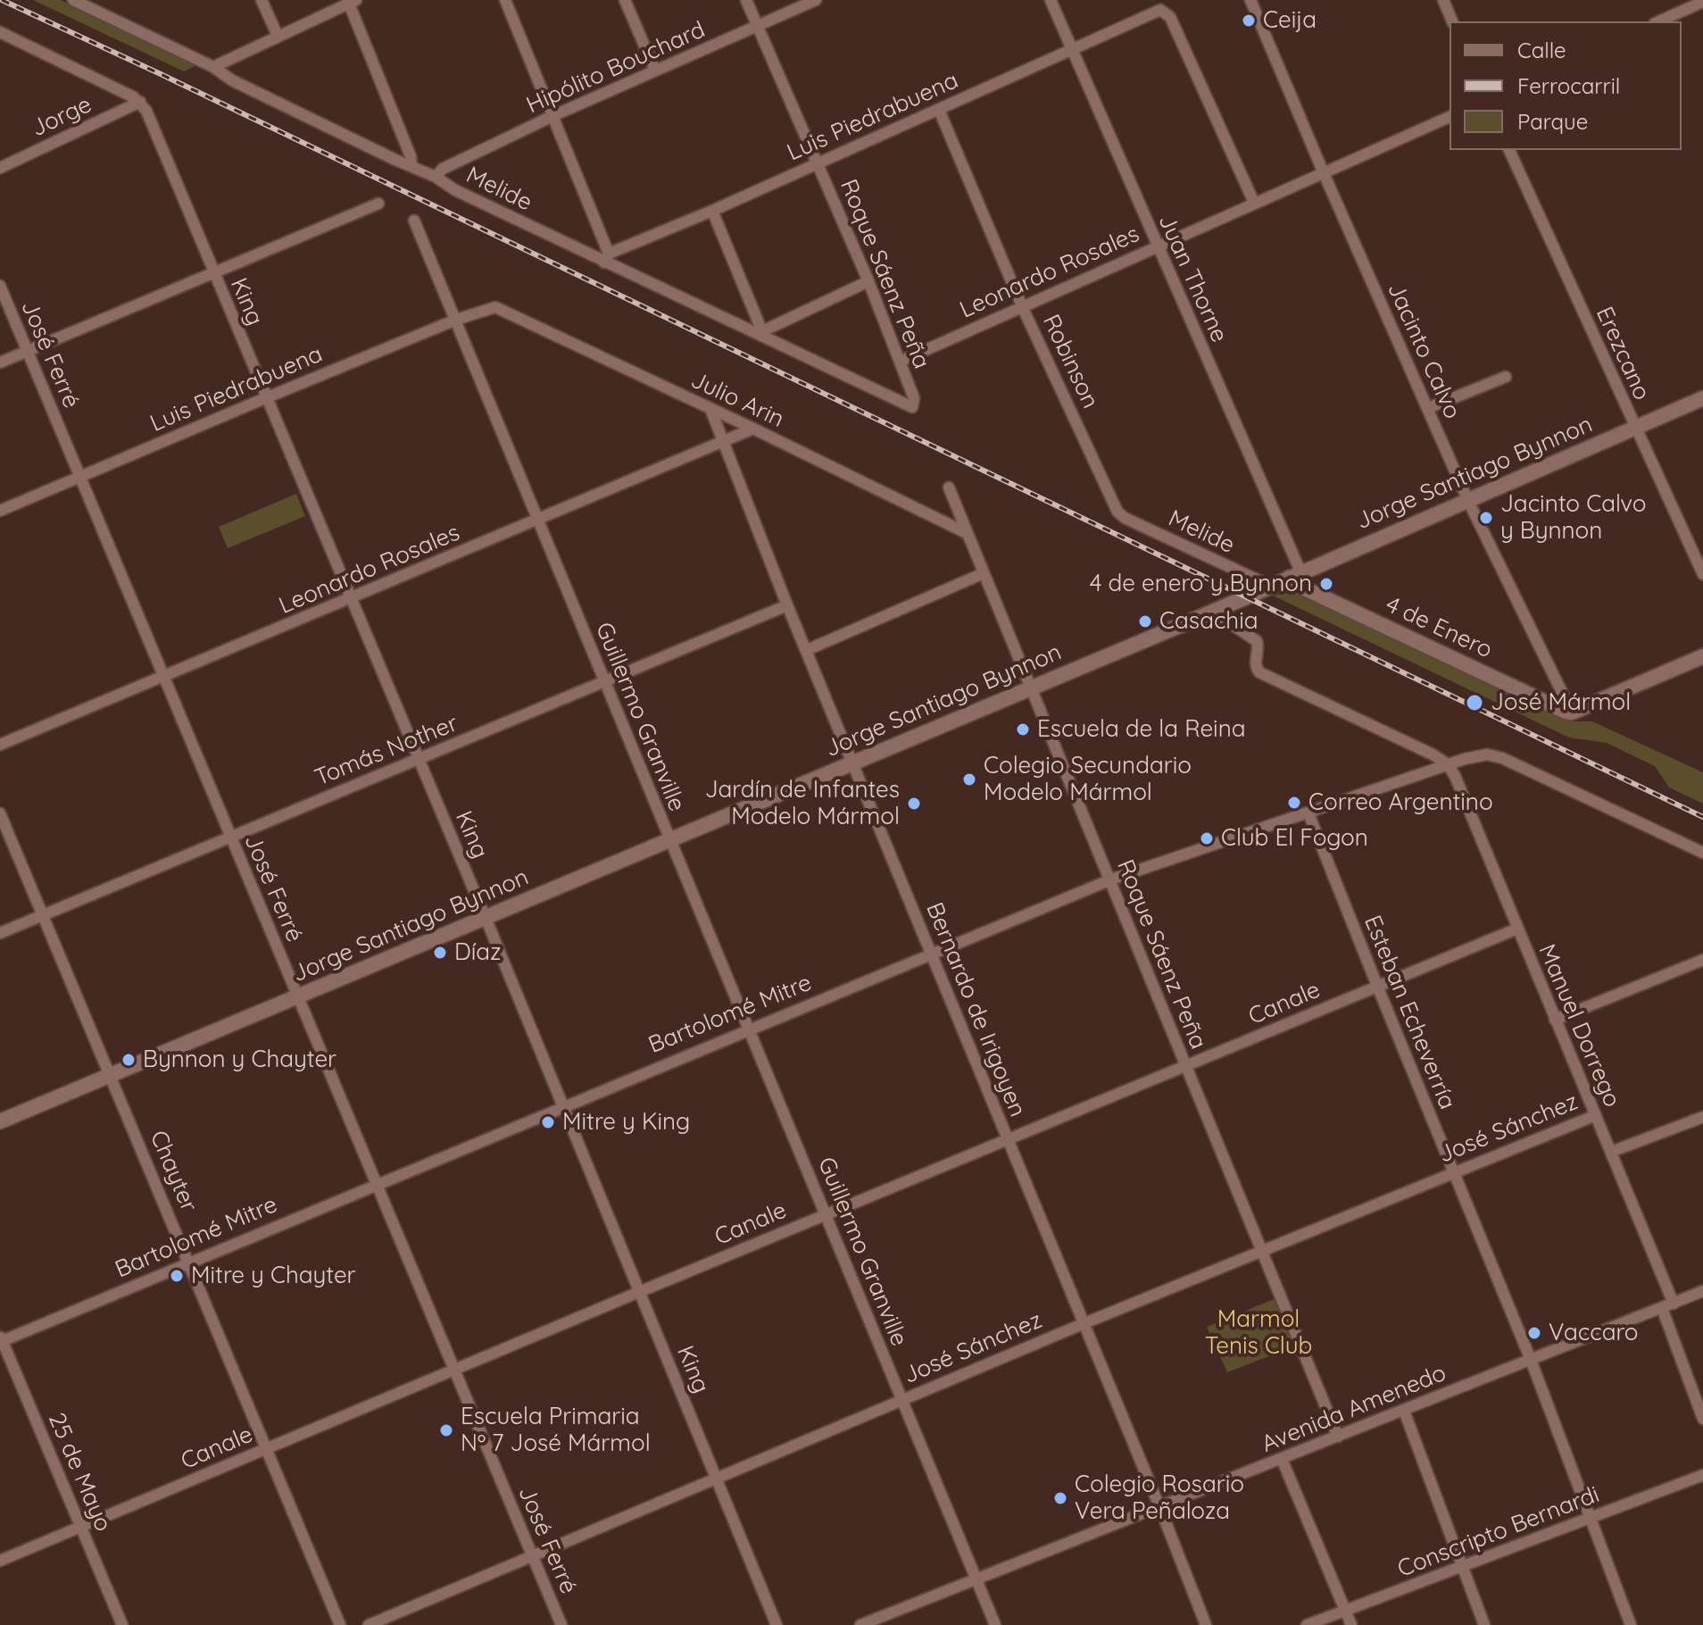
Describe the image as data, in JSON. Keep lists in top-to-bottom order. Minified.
{"streets":{"street":["Hipólito Bouchard","Jorge","Luis Piedrabuena","Melide","Leonardo Rosales","Roque Sáenz Peña","Juan Thorne","King","Jacinto Calvo","Erezcano","José Ferré","Robinson","Julio Arin","Jorge Santiago Bynnon","4 de Enero","Guillermo Granville","Tomás Nother","Canale","Bernardo de Irigoyen","Esteban Echeverría","Bartolomé Mitre","Manuel Dorrego","José Sánchez","Chayter","Avenida Amenedo","25 de Mayo","Conscripto Bernardi"]},"crossings":[["Hipólito Bouchard","Melide"],["Hipólito Bouchard","Roque Sáenz Peña"],["Jorge","King"],["Luis Piedrabuena","Melide"],["Luis Piedrabuena","Leonardo Rosales"],["Luis Piedrabuena","Roque Sáenz Peña"],["Luis Piedrabuena","Juan Thorne"],["Luis Piedrabuena","King"],["Luis Piedrabuena","José Ferré"],["Luis Piedrabuena","Robinson"],["Luis Piedrabuena","Julio Arin"],["Luis Piedrabuena","Guillermo Granville"],["Melide","Roque Sáenz Peña"],["Melide","Robinson"],["Melide","Jorge Santiago Bynnon"],["Leonardo Rosales","Roque Sáenz Peña"],["Leonardo Rosales","Juan Thorne"],["Leonardo Rosales","King"],["Leonardo Rosales","Jacinto Calvo"],["Leonardo Rosales","José Ferré"],["Leonardo Rosales","Robinson"],["Leonardo Rosales","Julio Arin"],["Leonardo Rosales","Guillermo Granville"],["Leonardo Rosales","Bernardo de Irigoyen"],["Roque Sáenz Peña","Julio Arin"],["Roque Sáenz Peña","Jorge Santiago Bynnon"],["Roque Sáenz Peña","Canale"],["Roque Sáenz Peña","Bartolomé Mitre"],["Roque Sáenz Peña","José Sánchez"],["Roque Sáenz Peña","Avenida Amenedo"],["Juan Thorne","Jorge Santiago Bynnon"],["Juan Thorne","4 de Enero"],["King","Jorge Santiago Bynnon"],["King","Tomás Nother"],["King","Canale"],["King","Bartolomé Mitre"],["King","José Sánchez"],["Jacinto Calvo","Jorge Santiago Bynnon"],["Jacinto Calvo","4 de Enero"],["Erezcano","Jorge Santiago Bynnon"],["José Ferré","Jorge Santiago Bynnon"],["José Ferré","Tomás Nother"],["José Ferré","Canale"],["José Ferré","Bartolomé Mitre"],["José Ferré","José Sánchez"],["Julio Arin","Bernardo de Irigoyen"],["Jorge Santiago Bynnon","4 de Enero"],["Jorge Santiago Bynnon","Guillermo Granville"],["Jorge Santiago Bynnon","Bernardo de Irigoyen"],["Jorge Santiago Bynnon","Chayter"],["Guillermo Granville","Tomás Nother"],["Guillermo Granville","Canale"],["Guillermo Granville","Bartolomé Mitre"],["Guillermo Granville","José Sánchez"],["Guillermo Granville","Avenida Amenedo"],["Tomás Nother","Bernardo de Irigoyen"],["Tomás Nother","Chayter"],["Canale","Bernardo de Irigoyen"],["Canale","Esteban Echeverría"],["Canale","Manuel Dorrego"],["Canale","Chayter"],["Canale","25 de Mayo"],["Bernardo de Irigoyen","Bartolomé Mitre"],["Bernardo de Irigoyen","José Sánchez"],["Bernardo de Irigoyen","Avenida Amenedo"],["Esteban Echeverría","Bartolomé Mitre"],["Esteban Echeverría","José Sánchez"],["Esteban Echeverría","Avenida Amenedo"],["Esteban Echeverría","Conscripto Bernardi"],["Bartolomé Mitre","Manuel Dorrego"],["Bartolomé Mitre","Chayter"],["Bartolomé Mitre","25 de Mayo"],["Manuel Dorrego","José Sánchez"],["Manuel Dorrego","Avenida Amenedo"]],"parks":["Marmol Tenis Club"],"places":["Ceija","Jacinto Calvo y Bynnon","4 de enero y Bynnon","Casachia","José Mármol","Escuela de la Reina","Colegio Secundario Modelo Mármol","Correo Argentino","Jardín de Infantes Modelo Mármol","Club El Fogon","Díaz","Bynnon y Chayter","Mitre y King","Mitre y Chayter","Vaccaro","Escuela Primaria Nº 7 José Mármol","Colegio Rosario Vera Peñaloza"],"legend":["Calle","Ferrocarril","Parque"]}
